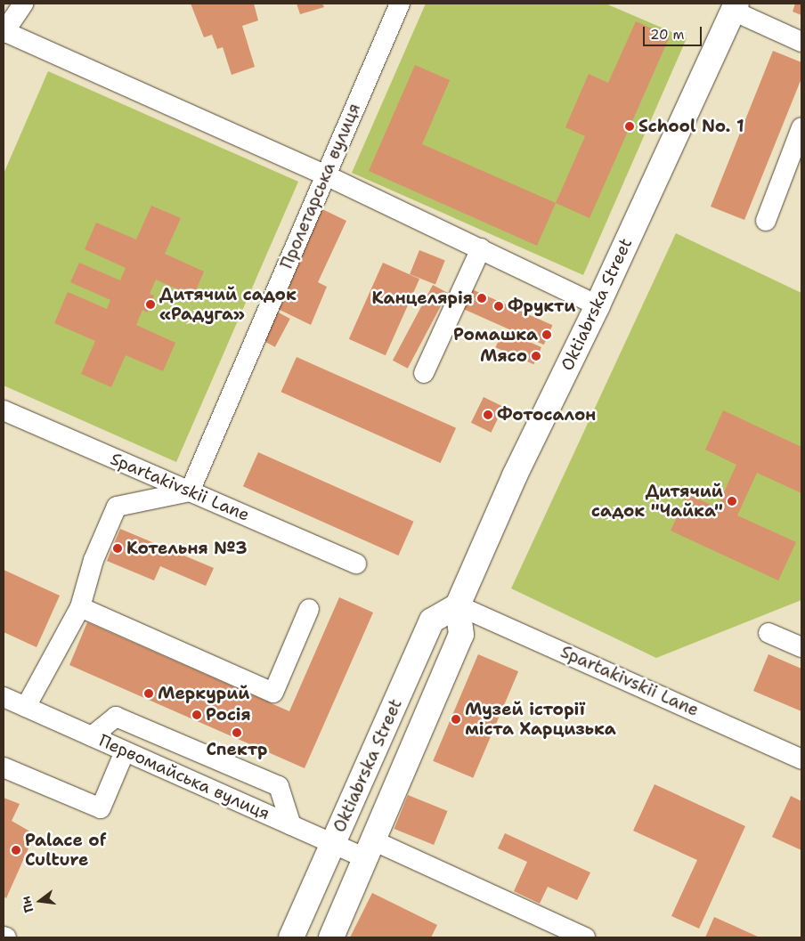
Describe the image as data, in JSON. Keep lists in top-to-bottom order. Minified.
{"streets":{"main road":["Oktiabrska Street"],"street":["Пролетарська вулиця","Spartakivskii Lane","Первомайська вулиця"]},"crossings":[["Пролетарська вулиця","Spartakivskii Lane"],["Oktiabrska Street","Spartakivskii Lane"],["Oktiabrska Street","Первомайська вулиця"]],"places":["School No. 1","Канцелярія","Дитячий садок «Радуга»","Фрукти","Ромашка","Мясо","Фотосалон","Дитячий садок \"Чайка\"","Котельня №3","Меркурий","Росія","Музей історії міста Харцизька","Спектр","Palace of Culture"],"scale_bar":"20 m","north":"left"}
